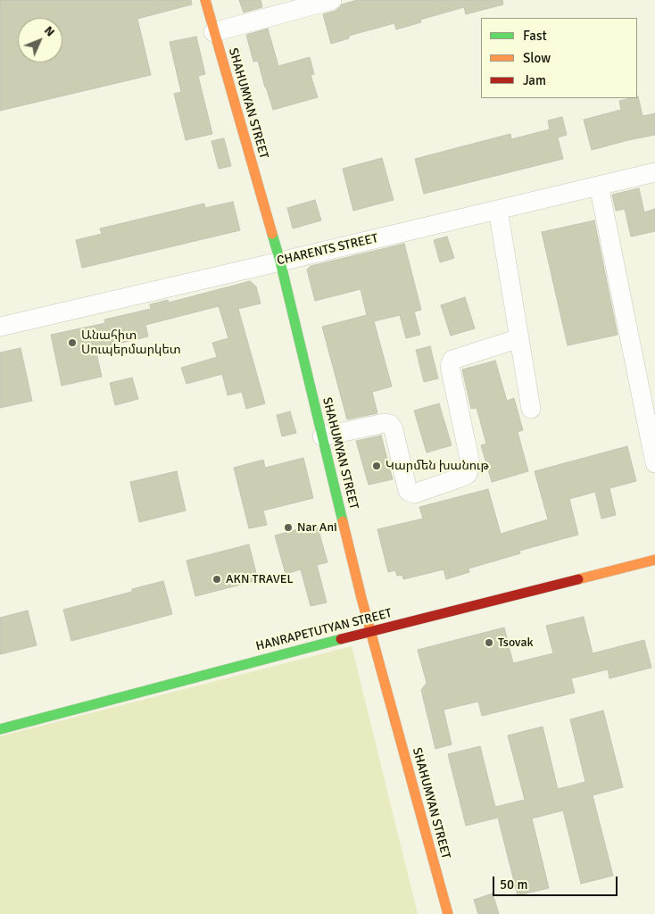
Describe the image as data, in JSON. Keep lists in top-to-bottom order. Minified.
{"streets":{"street":["SHAHUMYAN STREET","CHARENTS STREET","HANRAPETUTYAN STREET"]},"crossings":[["SHAHUMYAN STREET","CHARENTS STREET"],["SHAHUMYAN STREET","HANRAPETUTYAN STREET"]],"places":["Անահիտ Սուպերմարկետ","Կարմեն խանութ","Nar Ani","AKN TRAVEL","Tsovak"],"legend":["Fast","Slow","Jam"],"scale_bar":"50 m","north":"top right"}
